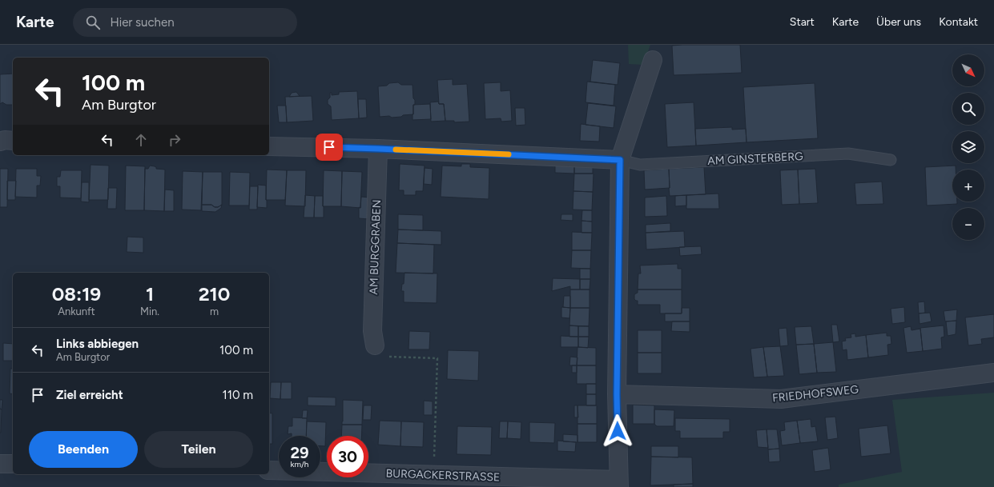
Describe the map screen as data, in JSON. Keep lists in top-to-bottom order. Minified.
{"streets":{"street":["AM BURGGRABEN","FRIEDHOFSWEG","BURGACKERSTRASSE"],"lane":["AM GINSTERBERG"]},"north":"bottom right","page":{"header":"Karte","search":"Hier suchen","nav":["Start","Karte","Über uns","Kontakt"],"map_buttons":["+","−"],"turn":["100 m","Am Burgtor"],"eta":["08:19","Ankunft","1","Min.","210","m"],"list":[{"name":"Links abbiegen","note":"Am Burgtor","value":"100 m"},{"name":"Ziel erreicht","value":"110 m"}],"buttons":["Beenden","Teilen"],"speed":"29 km/h","limit":"30"}}
